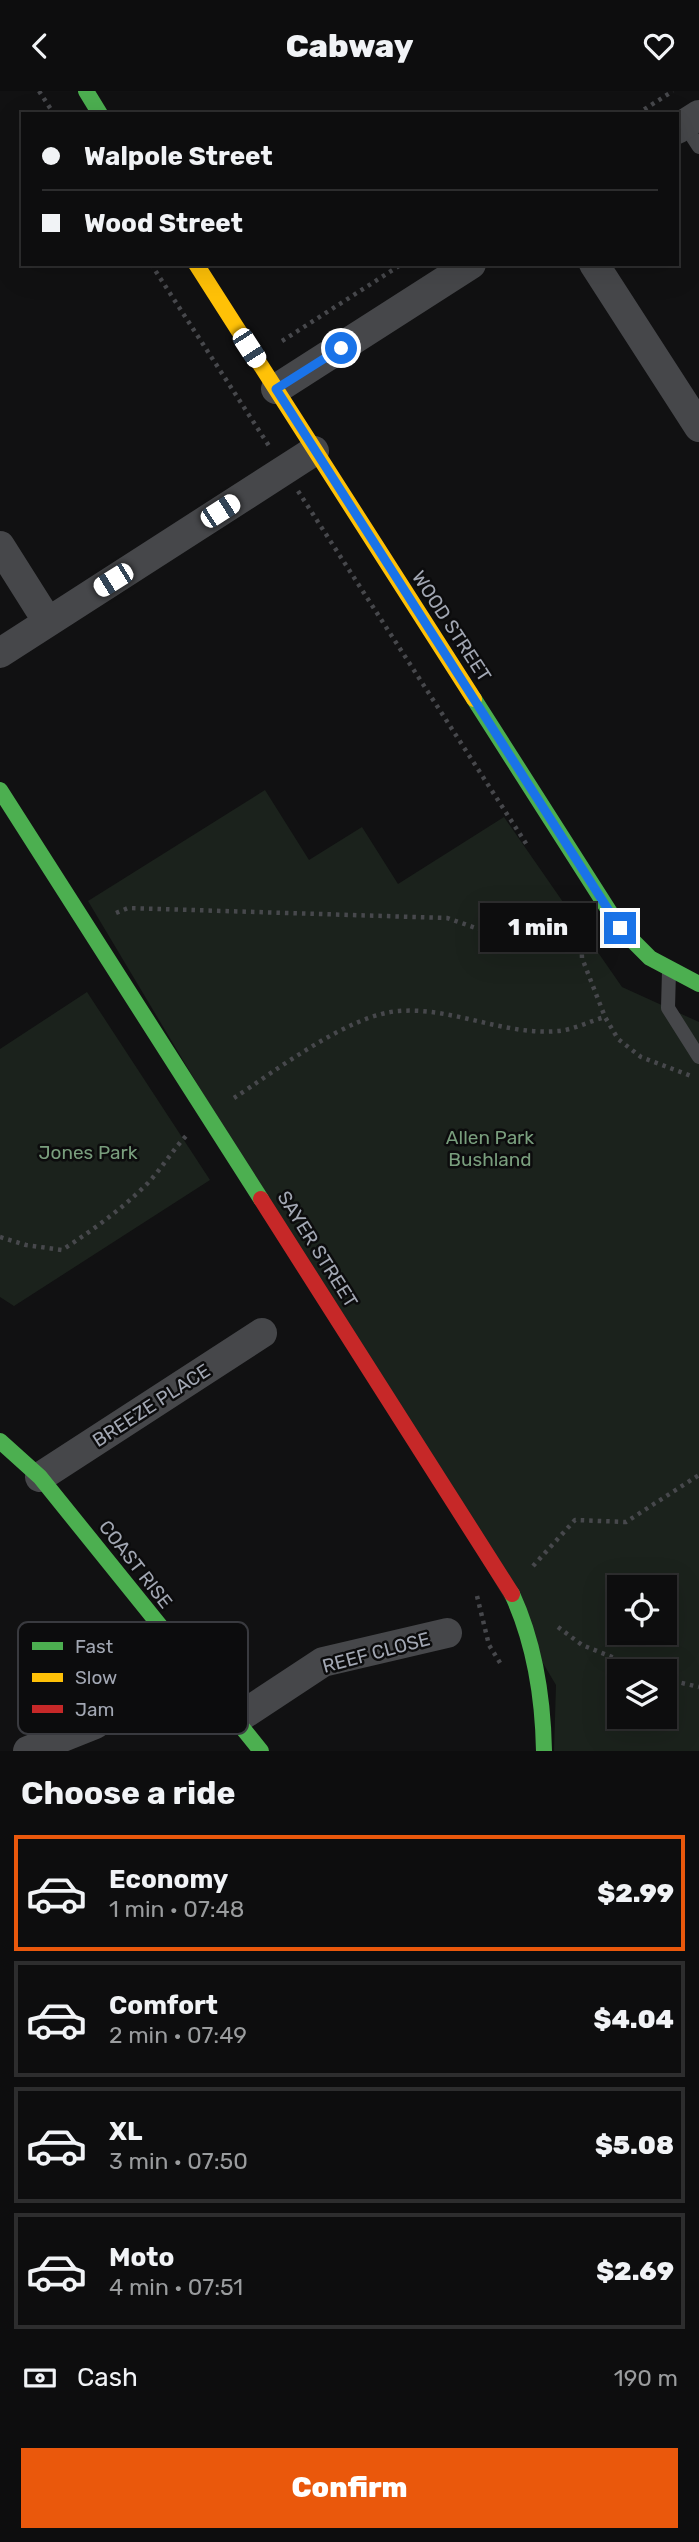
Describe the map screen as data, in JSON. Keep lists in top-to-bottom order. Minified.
{"streets":{"street":["WOOD STREET","SAYER STREET","BREEZE PLACE","COAST RISE","REEF CLOSE"]},"crossings":[["BREEZE PLACE","COAST RISE"]],"parks":["Allen Park Bushland","Jones Park"],"legend":["Fast","Slow","Jam"],"page":{"header":"Cabway","banner":["Walpole Street","Wood Street"],"bubble":"1 min","heading":"Choose a ride","list":[{"name":"Economy","note":"1 min · 07:48","value":"$2.99"},{"name":"Comfort","note":"2 min · 07:49","value":"$4.04"},{"name":"XL","note":"3 min · 07:50","value":"$5.08"},{"name":"Moto","note":"4 min · 07:51","value":"$2.69"}],"pay":["Cash","190 m"],"buttons":"Confirm"}}
